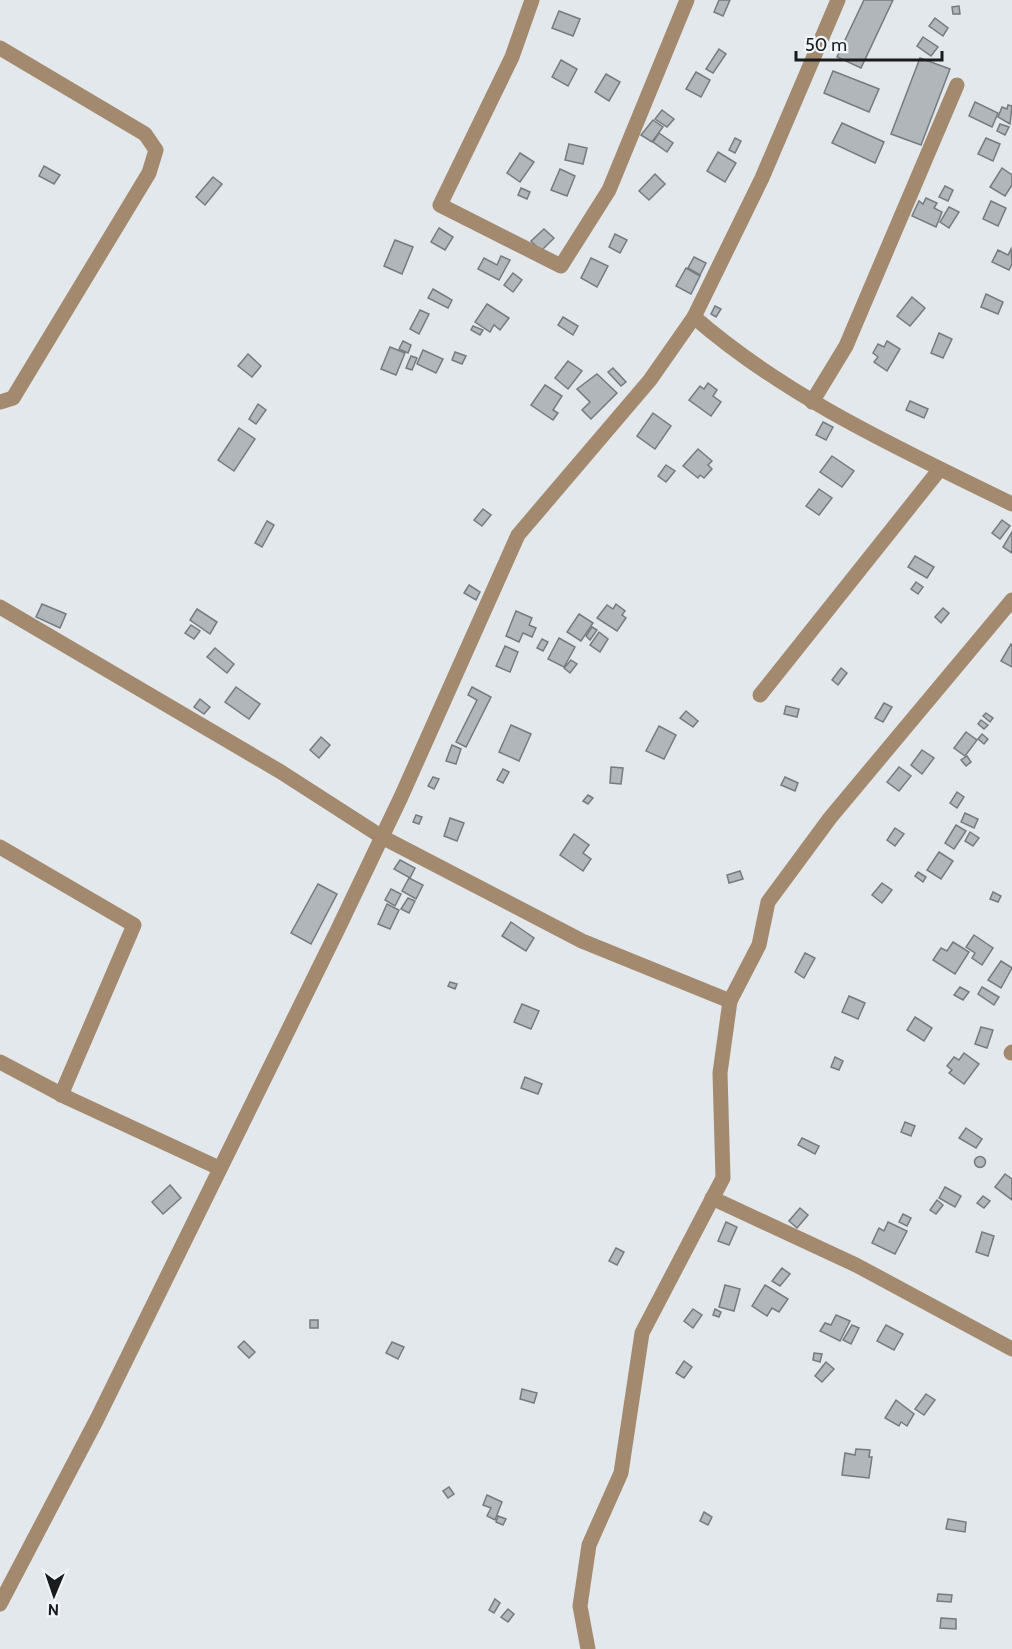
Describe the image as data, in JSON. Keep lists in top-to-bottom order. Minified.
{"scale_bar":"50 m","north":"bottom"}
